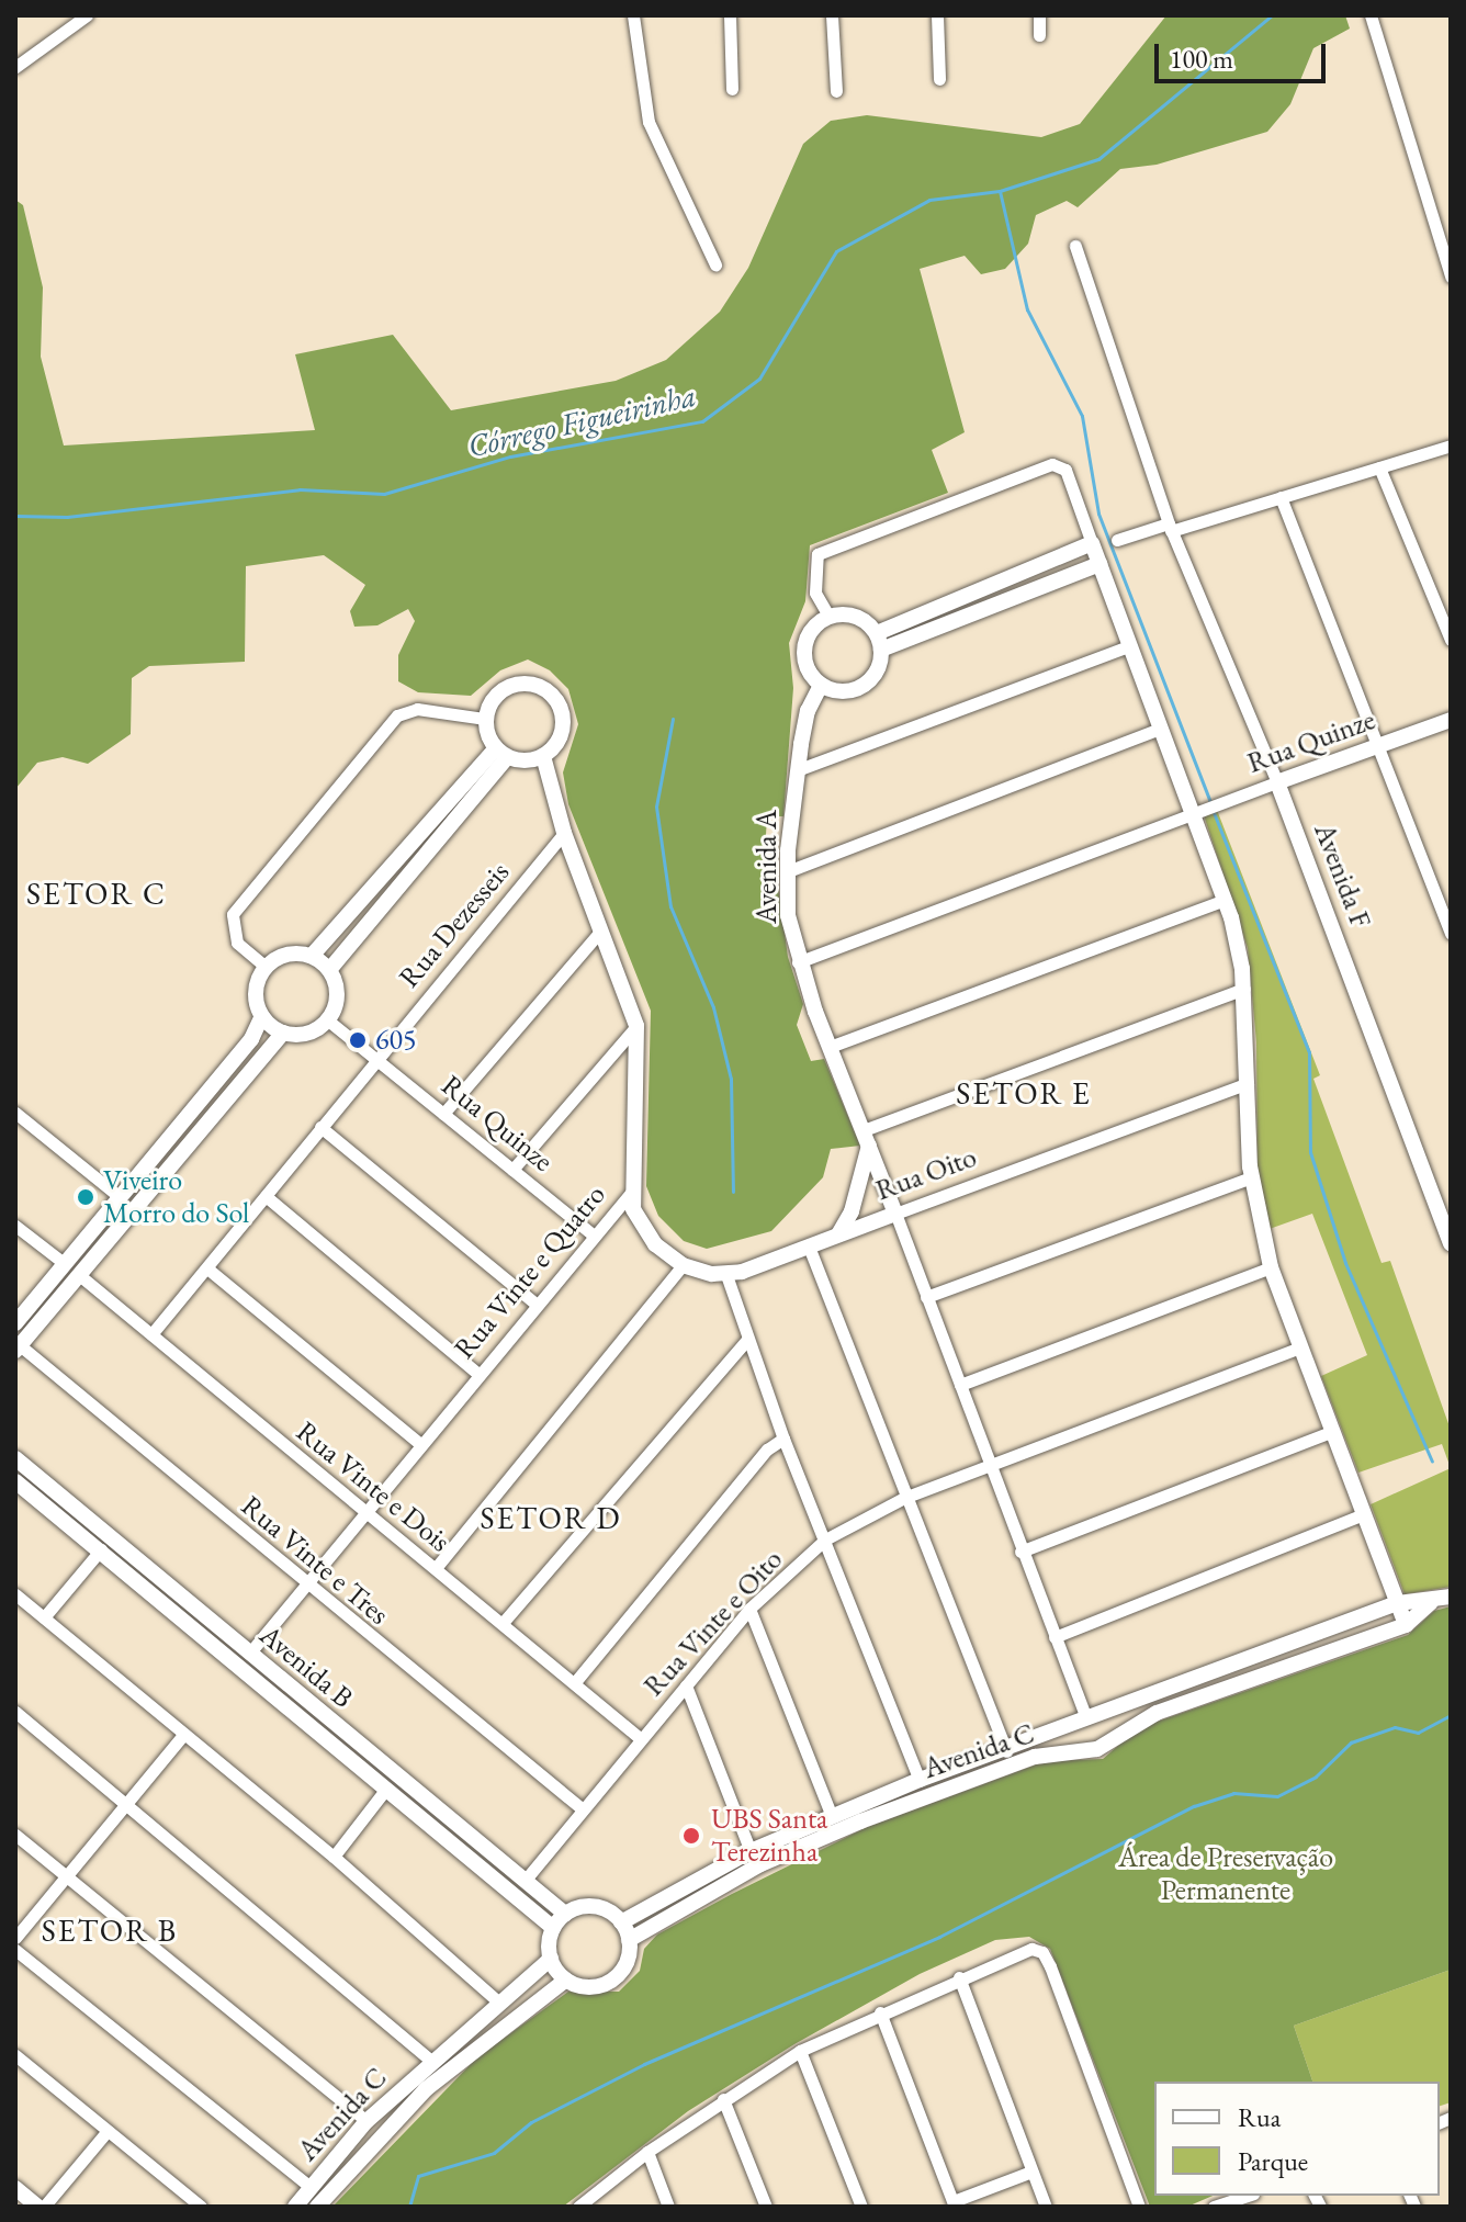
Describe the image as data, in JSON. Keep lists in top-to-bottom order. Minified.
{"streets":{"street":["Rua Quinze","Avenida A","Avenida F","Rua Dezesseis","Rua Oito","Rua Vinte e Quatro","Rua Vinte e Dois","Rua Vinte e Tres","Rua Vinte e Oito","Avenida B","Avenida C"]},"crossings":[["Rua Quinze","Avenida A"],["Rua Quinze","Avenida F"],["Rua Quinze","Rua Dezesseis"],["Rua Quinze","Rua Vinte e Quatro"],["Avenida A","Rua Oito"],["Rua Dezesseis","Rua Vinte e Quatro"],["Rua Dezesseis","Rua Vinte e Dois"],["Rua Vinte e Quatro","Rua Vinte e Dois"],["Rua Vinte e Quatro","Rua Vinte e Tres"],["Rua Vinte e Quatro","Avenida B"],["Rua Vinte e Dois","Rua Vinte e Oito"],["Rua Vinte e Tres","Rua Vinte e Oito"],["Rua Vinte e Oito","Avenida B"],["Avenida B","Avenida C"]],"districts":["SETOR C","SETOR E","SETOR D","SETOR B"],"water":["Córrego Figueirinha"],"parks":["Área de Preservação Permanente"],"places":["605","Viveiro Morro do Sol","UBS Santa Terezinha"],"legend":["Rua","Parque"],"scale_bar":"100 m"}
